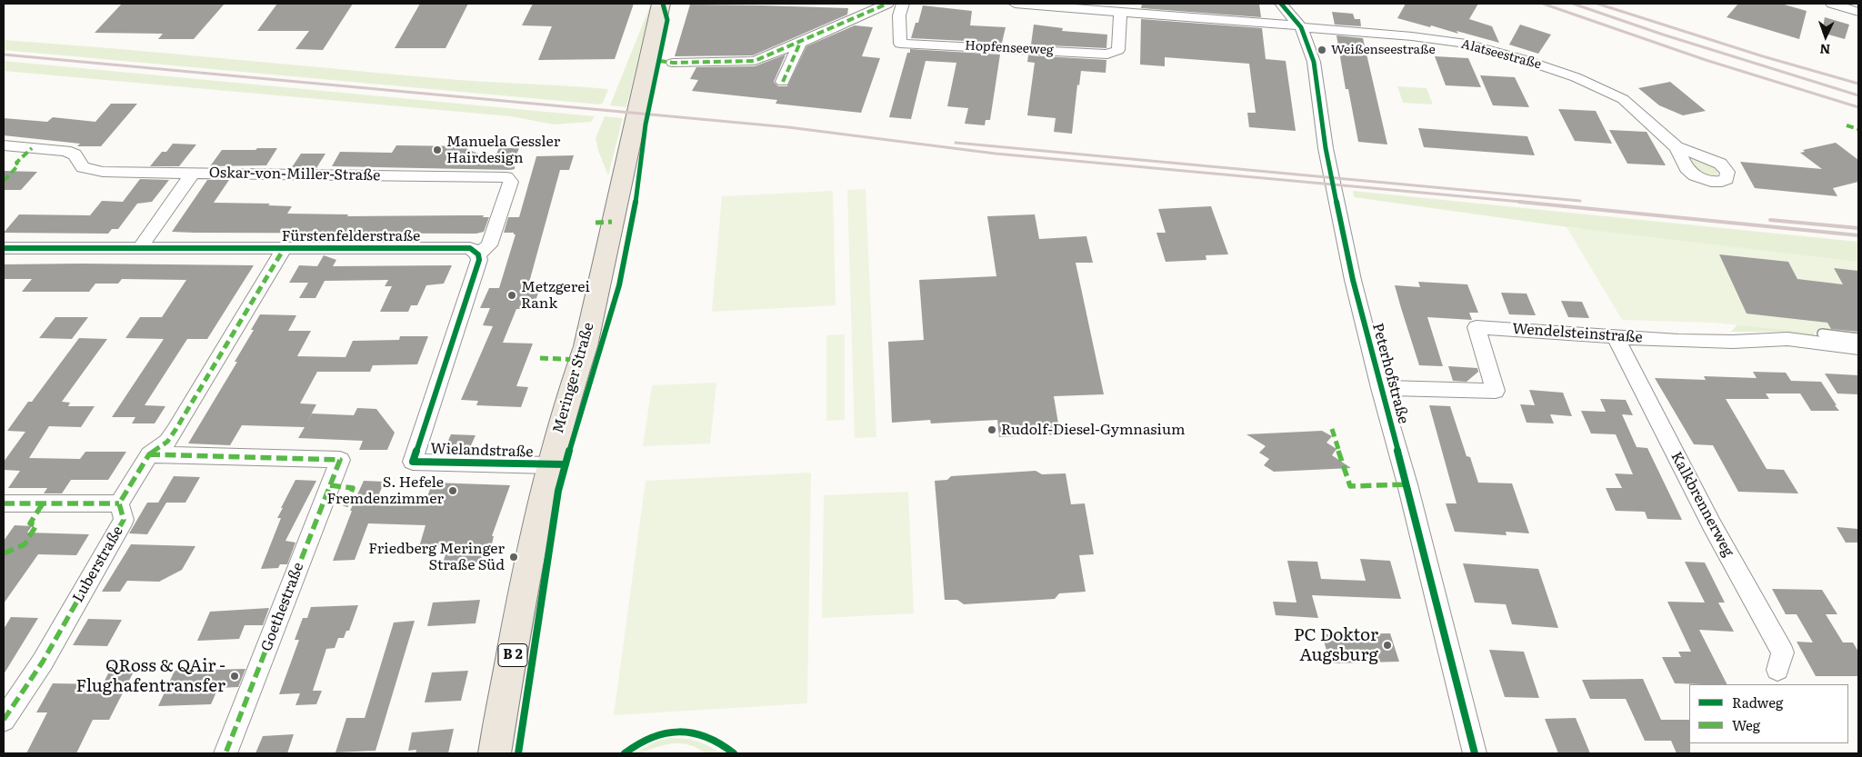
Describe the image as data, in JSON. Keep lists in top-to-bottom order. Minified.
{"streets":{"main road":["Meringer Straße","B 2"],"street":["Hopfenseeweg","Alatseestraße","Oskar-von-Miller-Straße","Fürstenfelderstraße","Wendelsteinstraße","Peterhofstraße","Wielandstraße","Kalkbrennerweg","Luberstraße","Goethestraße"]},"crossings":[["Hopfenseeweg","Alatseestraße"],["Alatseestraße","Peterhofstraße"],["Oskar-von-Miller-Straße","Fürstenfelderstraße"],["Oskar-von-Miller-Straße","Wielandstraße"],["Fürstenfelderstraße","Wielandstraße"],["Fürstenfelderstraße","Luberstraße"],["Wendelsteinstraße","Peterhofstraße"],["Wendelsteinstraße","Kalkbrennerweg"],["Meringer Straße","Wielandstraße"],["Luberstraße","Goethestraße"]],"places":["Weißenseestraße","Manuela Gessler Hairdesign","Metzgerei Rank","Rudolf-Diesel-Gymnasium","S. Hefele Fremdenzimmer","Friedberg Meringer Straße Süd","PC Doktor Augsburg","QRoss & QAir - Flughafentransfer"],"legend":["Radweg","Weg"],"north":"bottom"}
